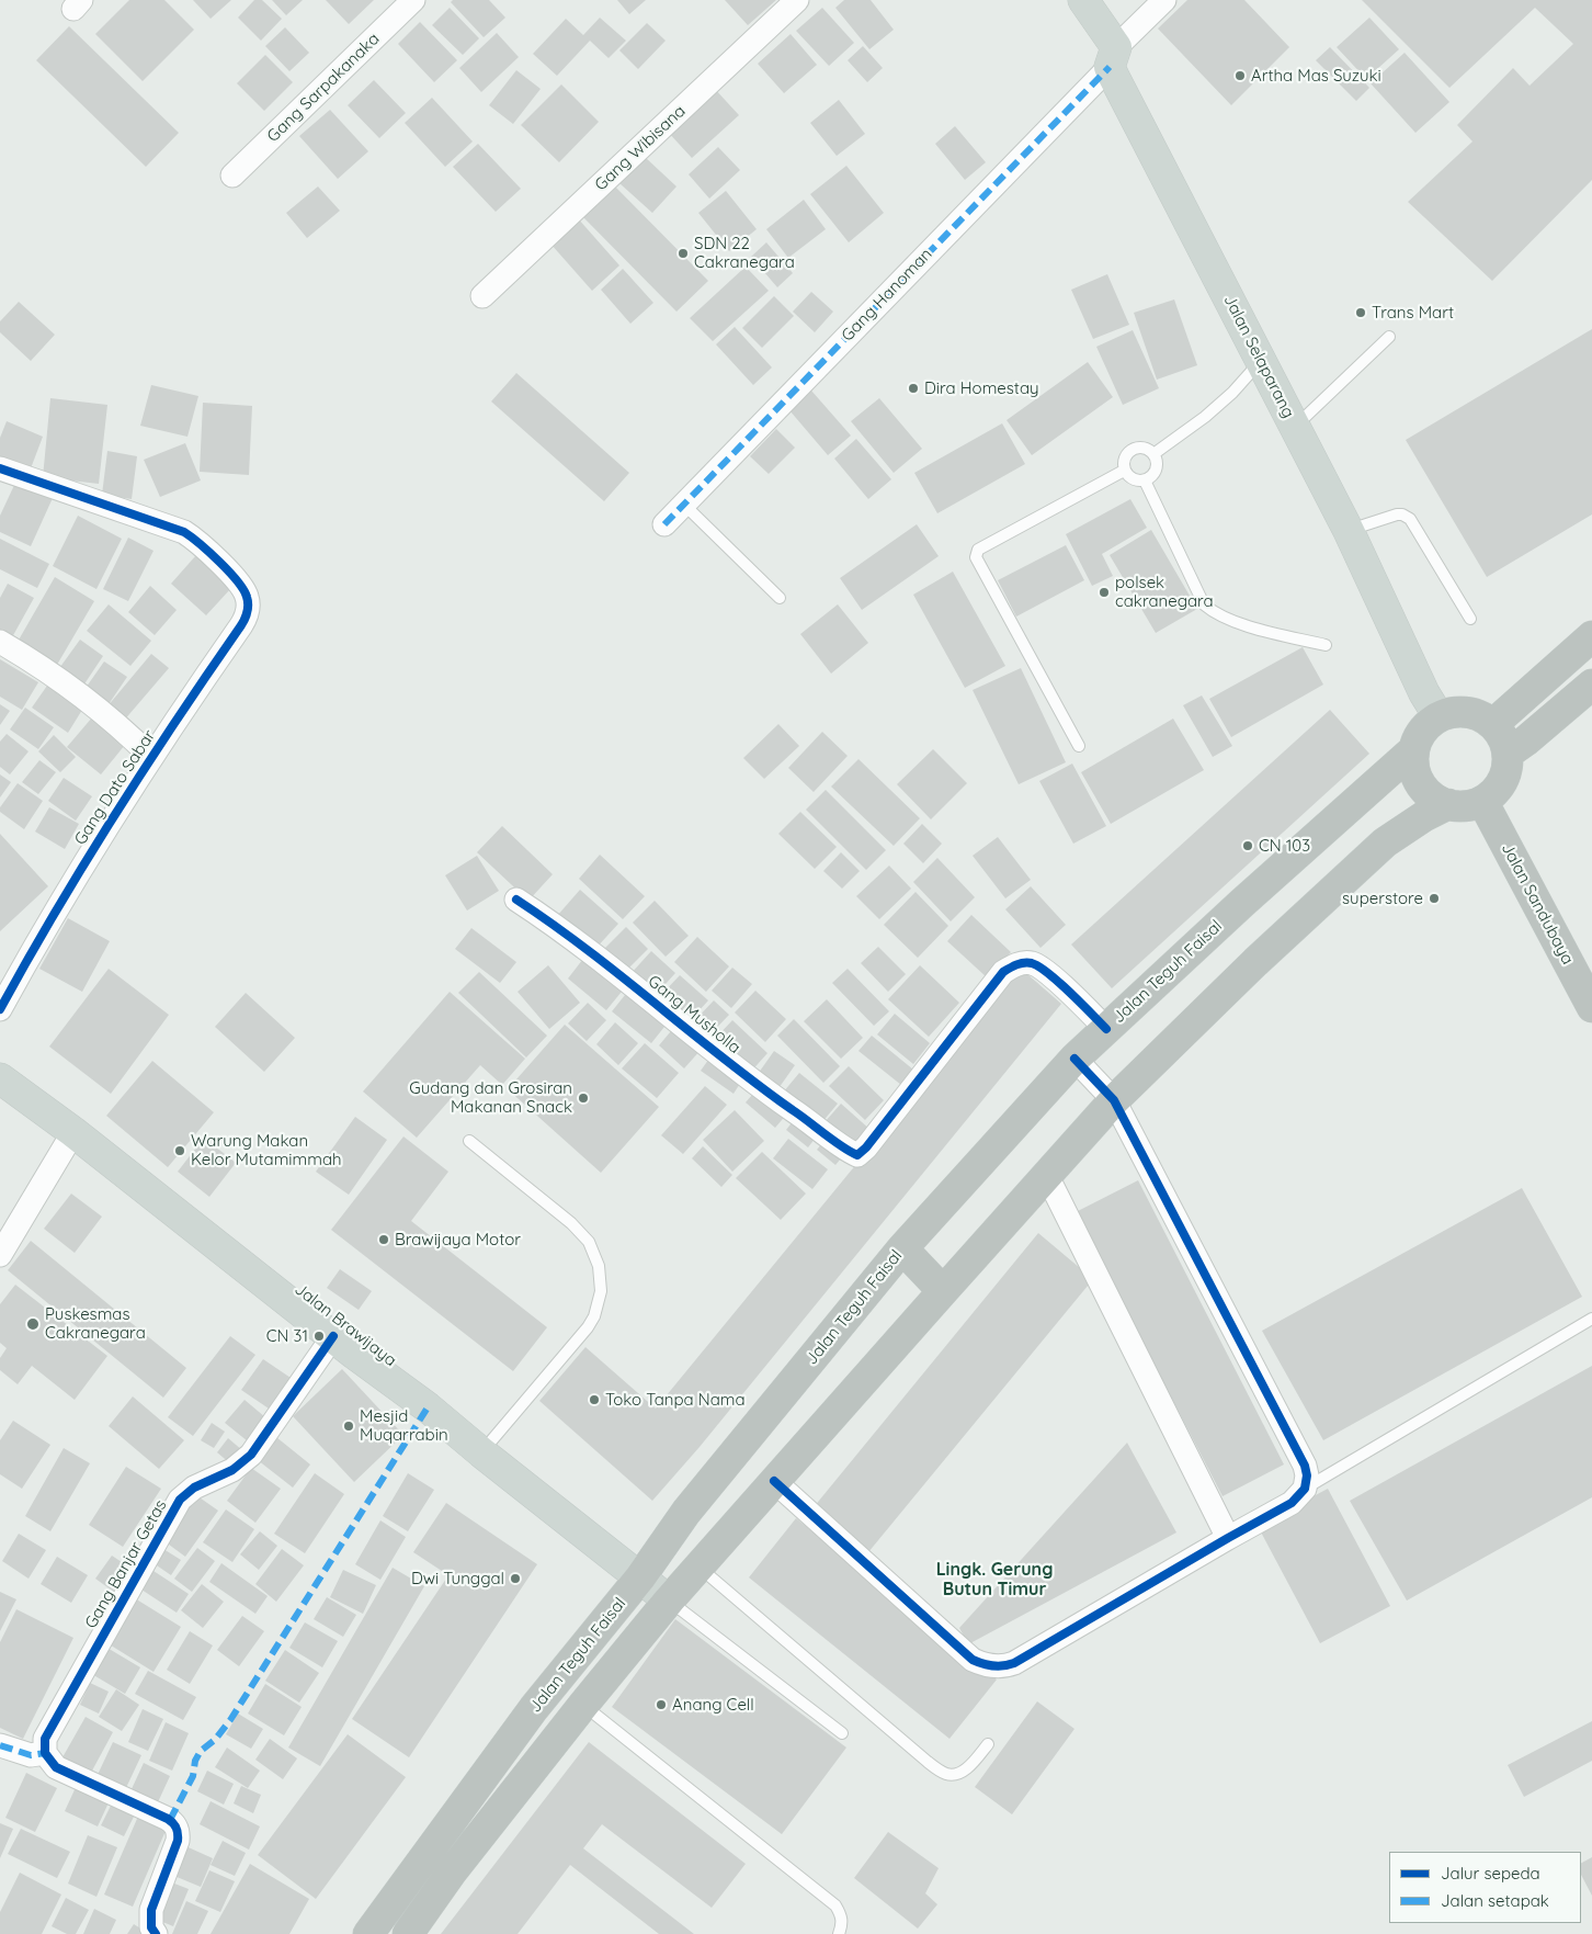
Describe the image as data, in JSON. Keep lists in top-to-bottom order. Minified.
{"streets":{"highway":["Jalan Sandubaya","Jalan Teguh Faisal"],"main road":["Jalan Selaparang","Jalan Brawijaya"],"street":["Gang Sarpakanaka","Gang Wibisana","Gang Hanoman","Gang Dato Sabar","Gang Musholla","Gang Banjar Getas"]},"crossings":[["Gang Hanoman","Jalan Selaparang"],["Jalan Selaparang","Jalan Sandubaya"],["Jalan Selaparang","Jalan Teguh Faisal"],["Jalan Sandubaya","Jalan Teguh Faisal"],["Jalan Teguh Faisal","Gang Musholla"],["Jalan Teguh Faisal","Jalan Brawijaya"],["Jalan Brawijaya","Gang Banjar Getas"]],"districts":["Lingk. Gerung Butun Timur"],"places":["Artha Mas Suzuki","SDN 22 Cakranegara","Trans Mart","Dira Homestay","polsek cakranegara","CN 103","superstore","Gudang dan Grosiran Makanan Snack","Warung Makan Kelor Mutamimmah","Brawijaya Motor","Puskesmas Cakranegara","CN 31","Toko Tanpa Nama","Mesjid Muqarrabin","Dwi Tunggal","Anang Cell"],"legend":["Jalur sepeda","Jalan setapak"]}
